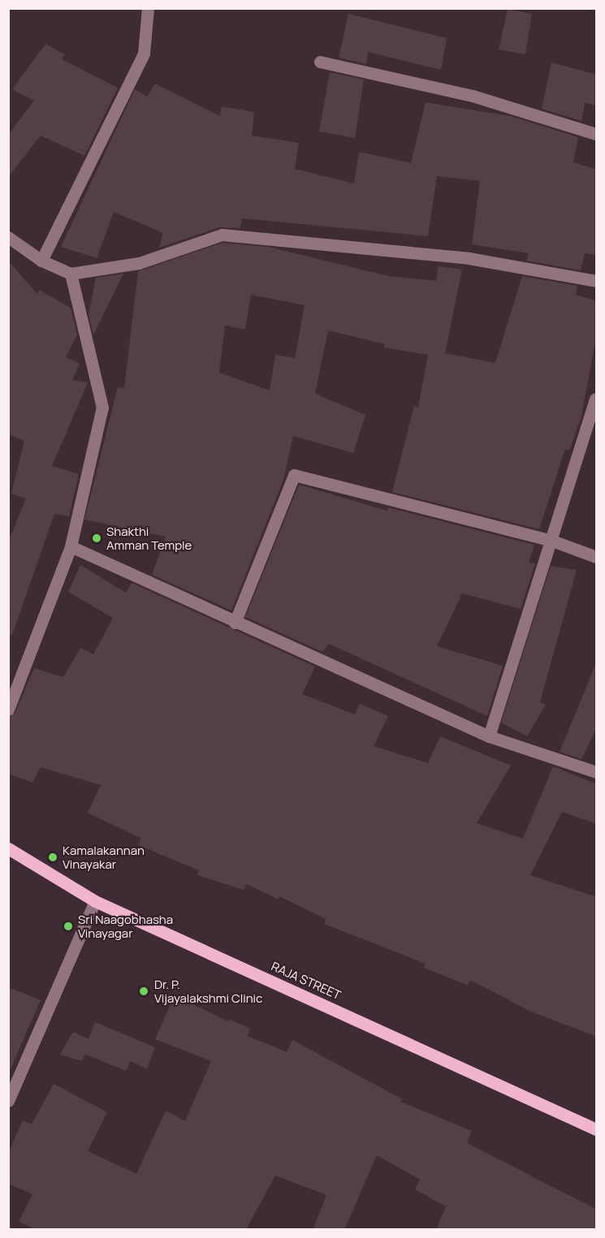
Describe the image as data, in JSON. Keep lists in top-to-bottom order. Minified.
{"streets":{"main road":["RAJA STREET"]},"places":["Shakthi Amman Temple","Kamalakannan Vinayakar","Sri Naagobhasha Vinayagar","Dr. P. Vijayalakshmi Clinic"]}
